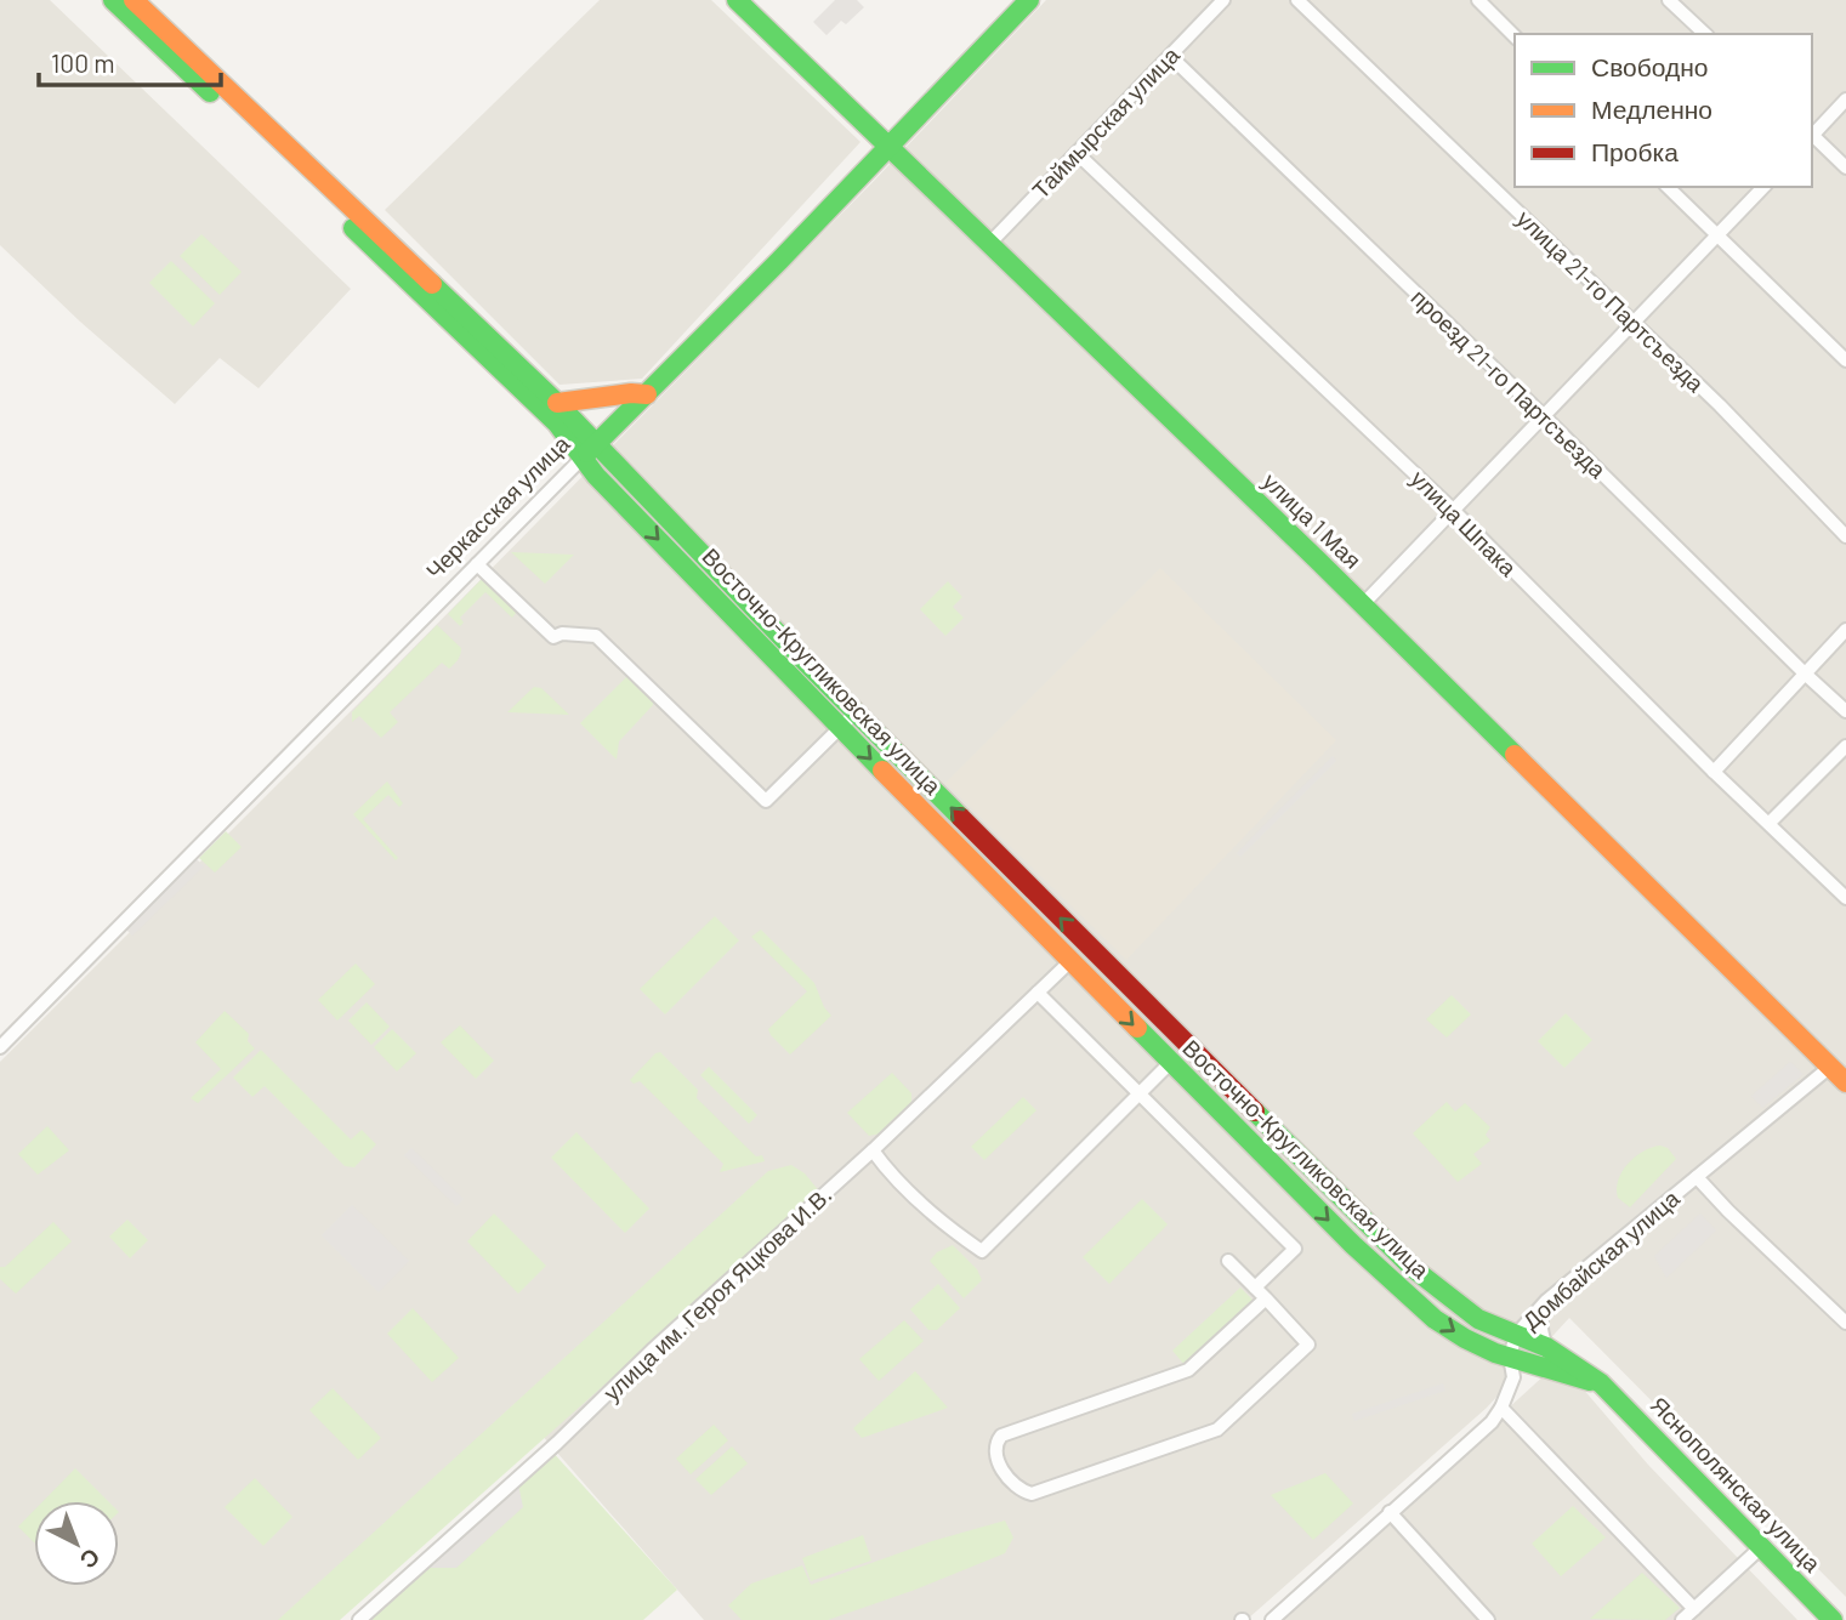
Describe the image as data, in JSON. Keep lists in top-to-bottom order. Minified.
{"streets":{"street":["Таймырская улица","улица 21-го Партсъезда","проезд 21-го Партсъезда","Черкасская улица","улица 1 Мая","улица Шпака","Восточно-Кругликовская улица","Домбайская улица","улица им. Героя Яцкова И.В.","Яснополянская улица"]},"crossings":[["Таймырская улица","проезд 21-го Партсъезда"],["Таймырская улица","улица 1 Мая"],["Таймырская улица","улица Шпака"],["Черкасская улица","улица 1 Мая"],["Черкасская улица","Восточно-Кругликовская улица"],["улица 1 Мая","Домбайская улица"],["Восточно-Кругликовская улица","Домбайская улица"],["Восточно-Кругликовская улица","улица им. Героя Яцкова И.В."],["Восточно-Кругликовская улица","Яснополянская улица"]],"legend":["Свободно","Медленно","Пробка"],"scale_bar":"100 m","north":"bottom right"}
